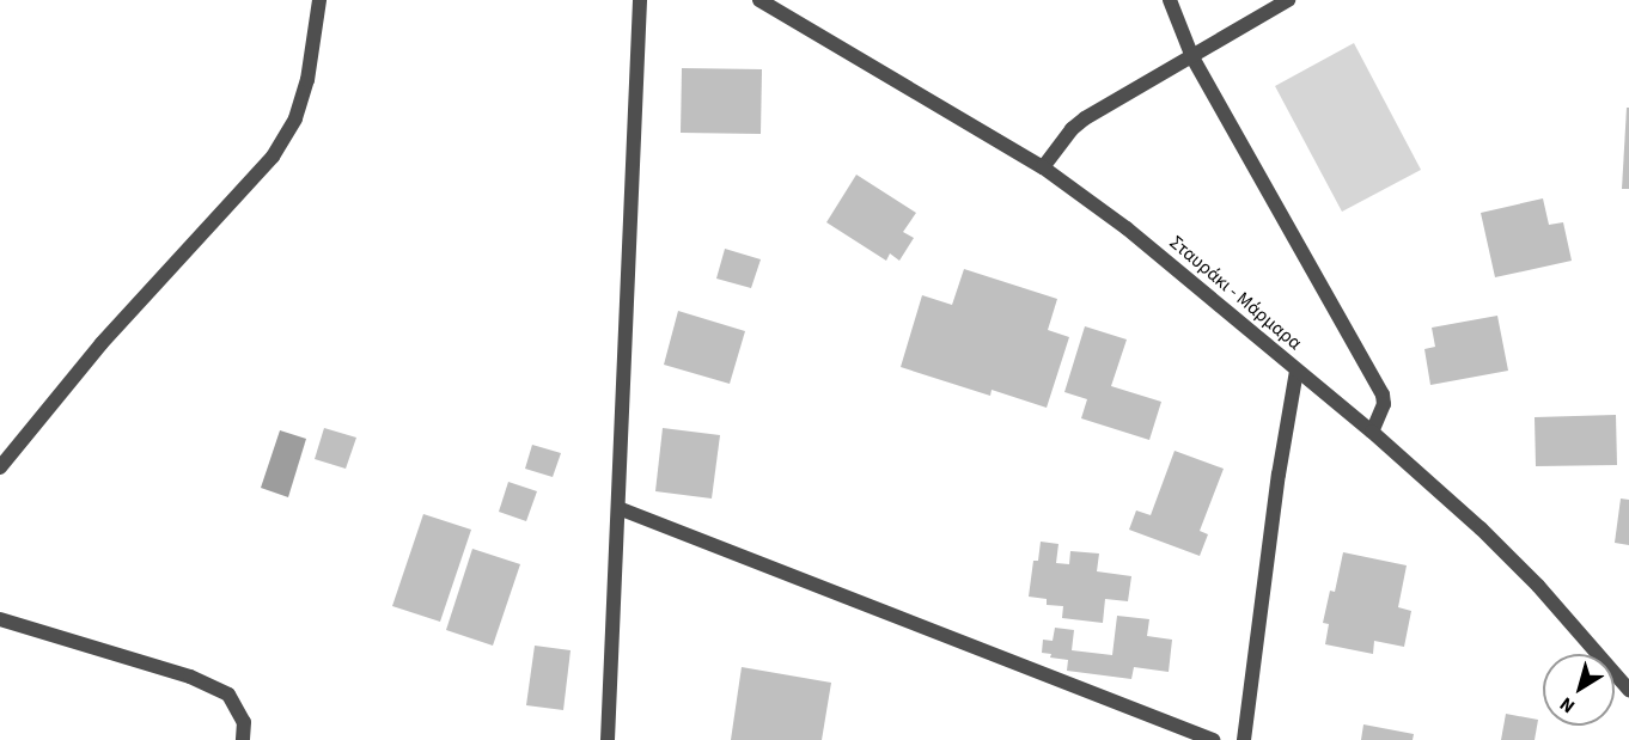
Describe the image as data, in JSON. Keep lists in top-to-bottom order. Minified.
{"streets":{"street":["Σταυράκι - Μάρμαρα"]},"north":"bottom left"}
